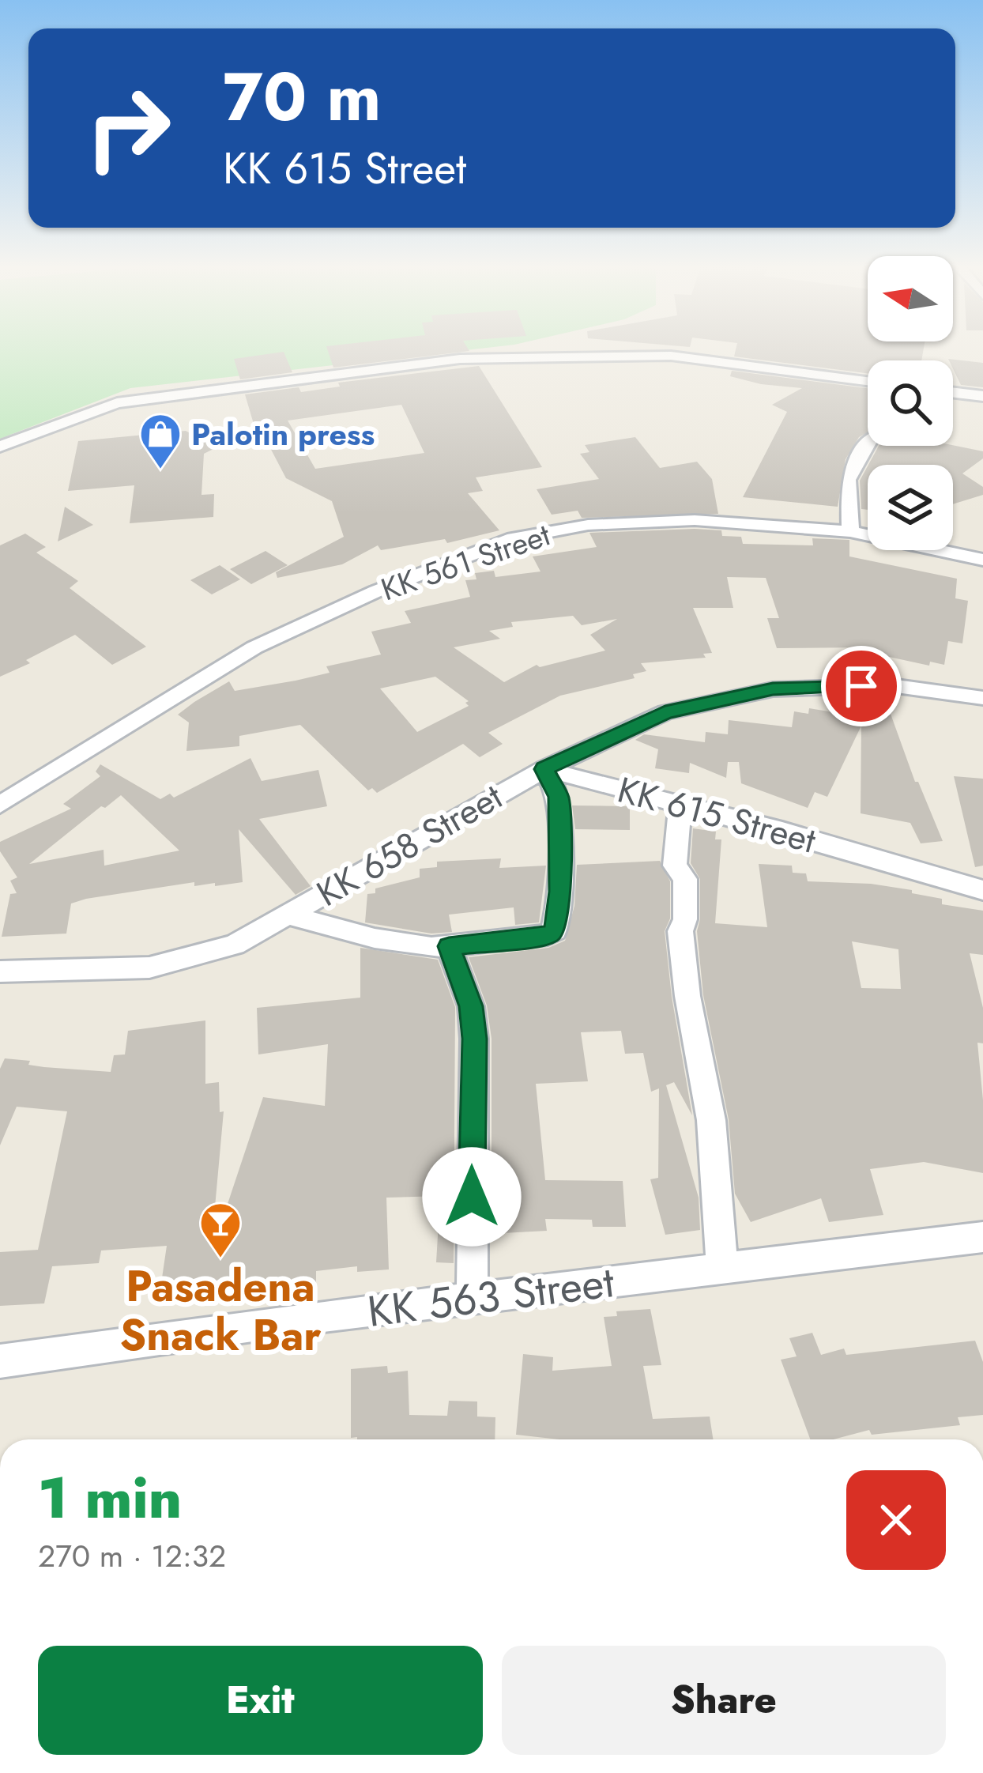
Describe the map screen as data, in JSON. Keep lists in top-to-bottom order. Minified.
{"streets":{"street":["KK 561 Street","KK 615 Street","KK 658 Street","KK 563 Street"]},"crossings":[["KK 615 Street","KK 658 Street"]],"places":{"shop":["Palotin press"],"bar":["Pasadena Snack Bar"]},"north":"left","page":{"turn":["70 m","KK 615 Street"],"heading":["1 min","270 m · 12:32"],"buttons":["Exit","Share"]}}
